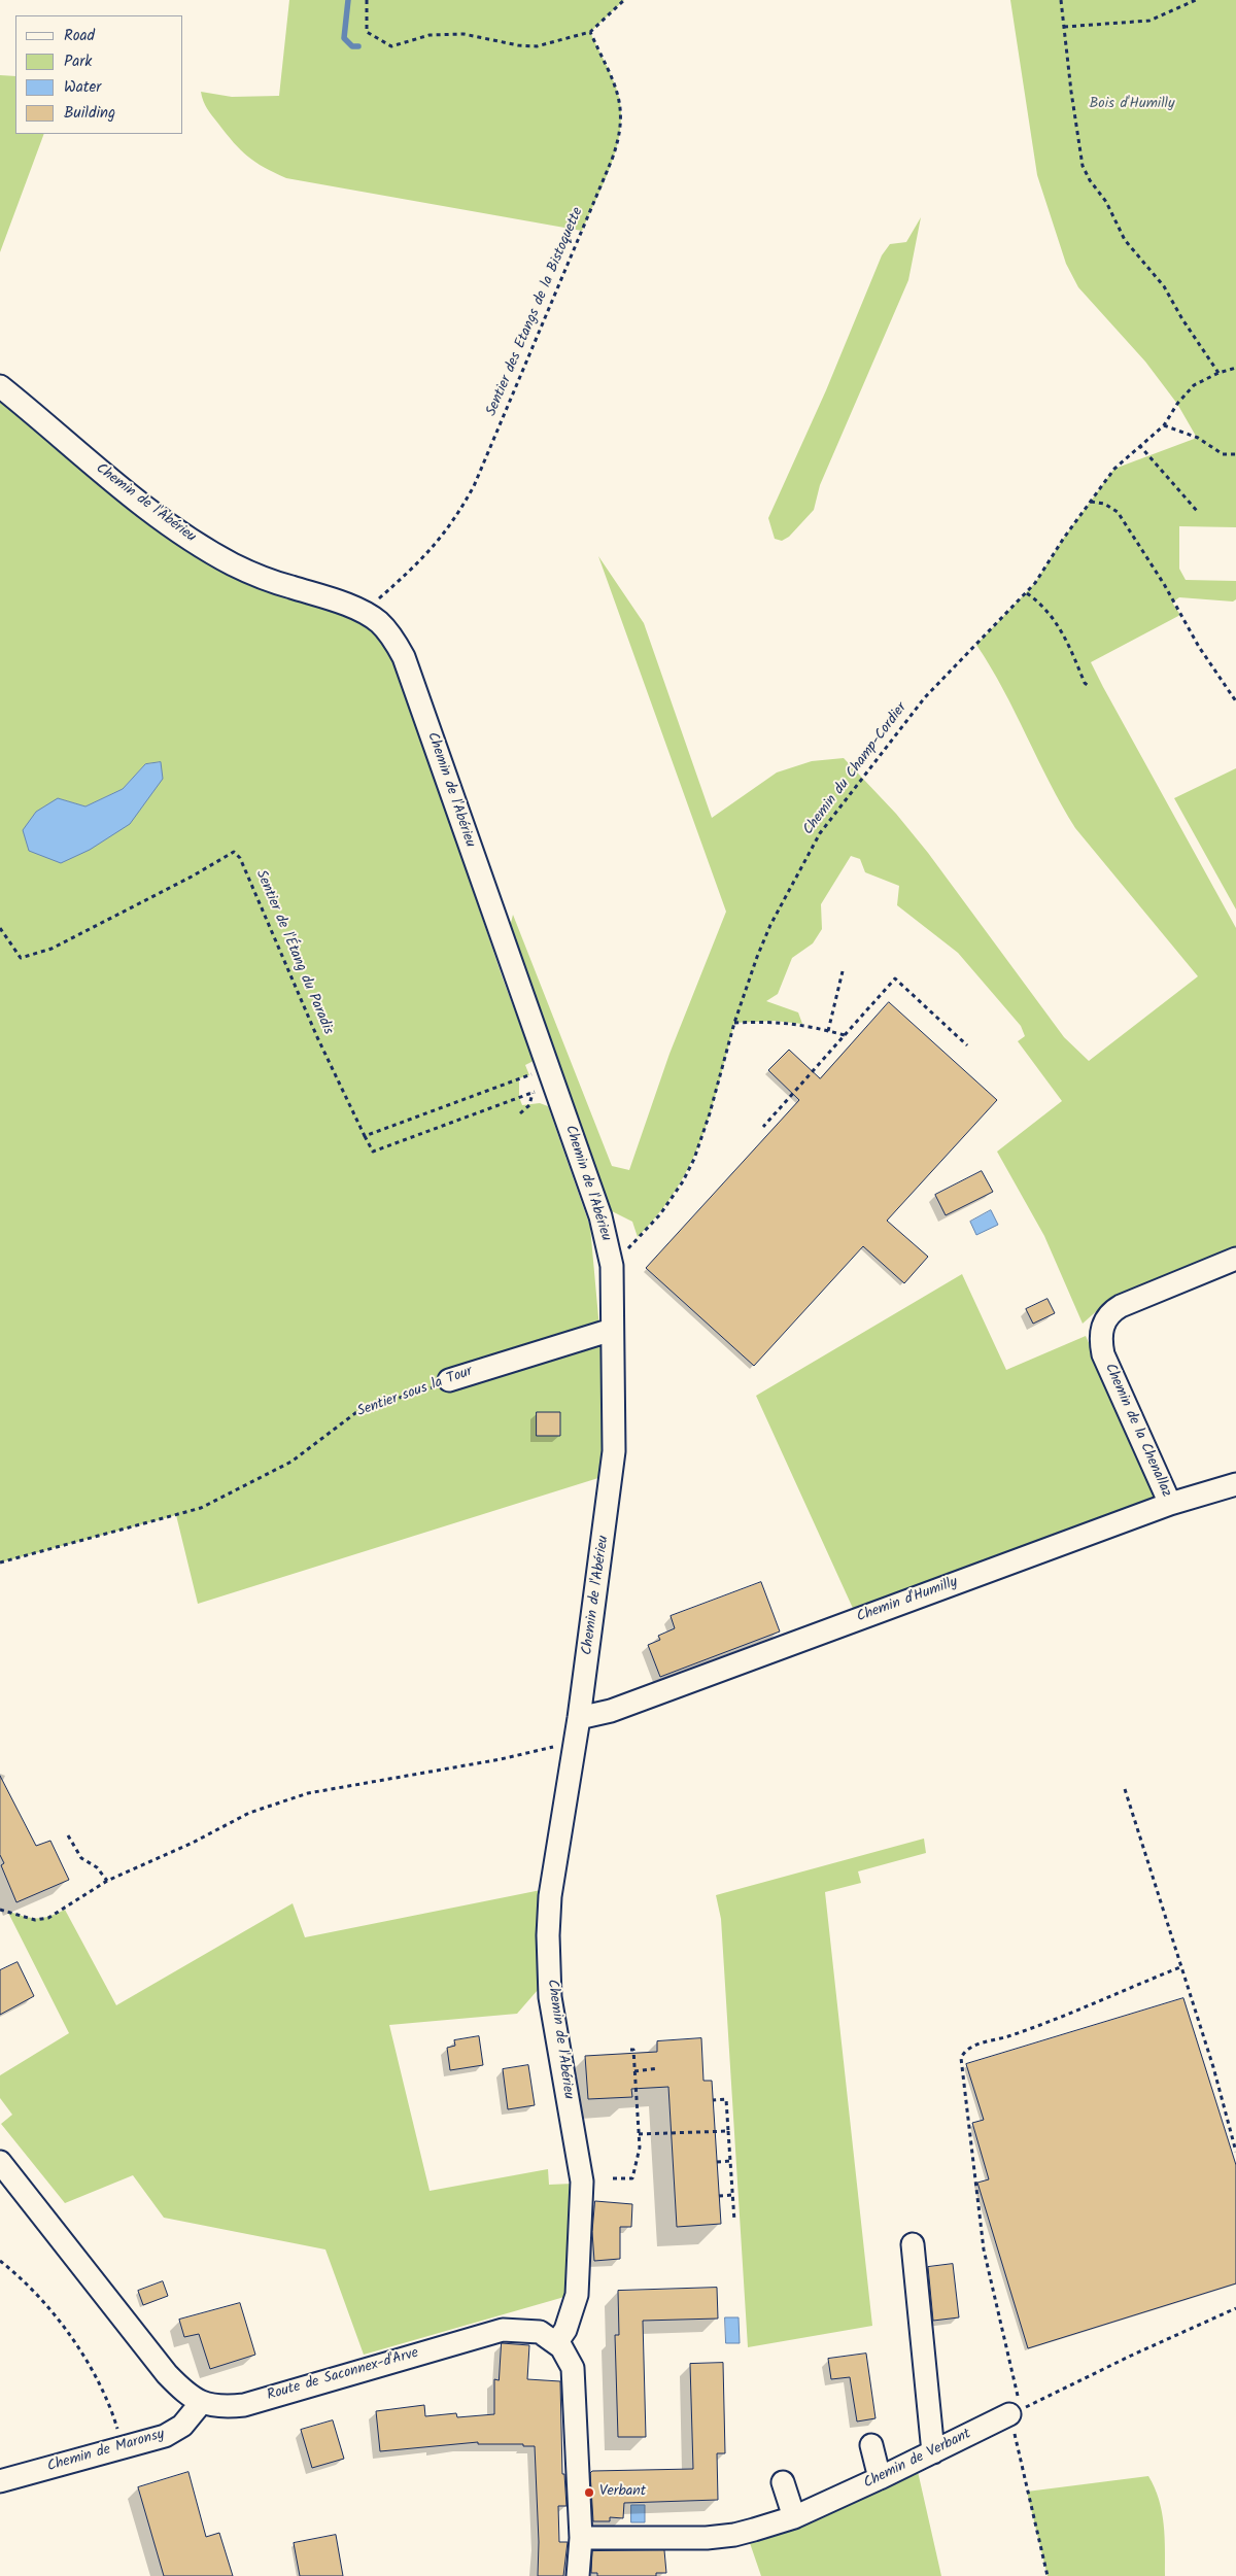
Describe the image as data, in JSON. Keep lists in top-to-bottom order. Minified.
{"streets":{"street":["Chemin de l'Abérieu","Sentier sous la Tour","Chemin de la Chenallaz","Chemin d'Humilly","Route de Saconnex-d'Arve","Chemin de Maronsy","Chemin de Verbant"],"path":["Sentier des Etangs de la Bistoquette","Chemin du Champ-Cordier","Sentier de l'Étang du Paradis"]},"crossings":[["Sentier des Etangs de la Bistoquette","Chemin de l'Abérieu"],["Chemin de l'Abérieu","Chemin du Champ-Cordier"],["Chemin de l'Abérieu","Sentier sous la Tour"],["Chemin de l'Abérieu","Chemin d'Humilly"],["Chemin de l'Abérieu","Route de Saconnex-d'Arve"],["Chemin de la Chenallaz","Chemin d'Humilly"],["Route de Saconnex-d'Arve","Chemin de Maronsy"],["Route de Saconnex-d'Arve","Chemin de Verbant"]],"parks":["Bois d'Humilly"],"places":["Verbant"],"legend":["Road","Park","Water","Building"]}
